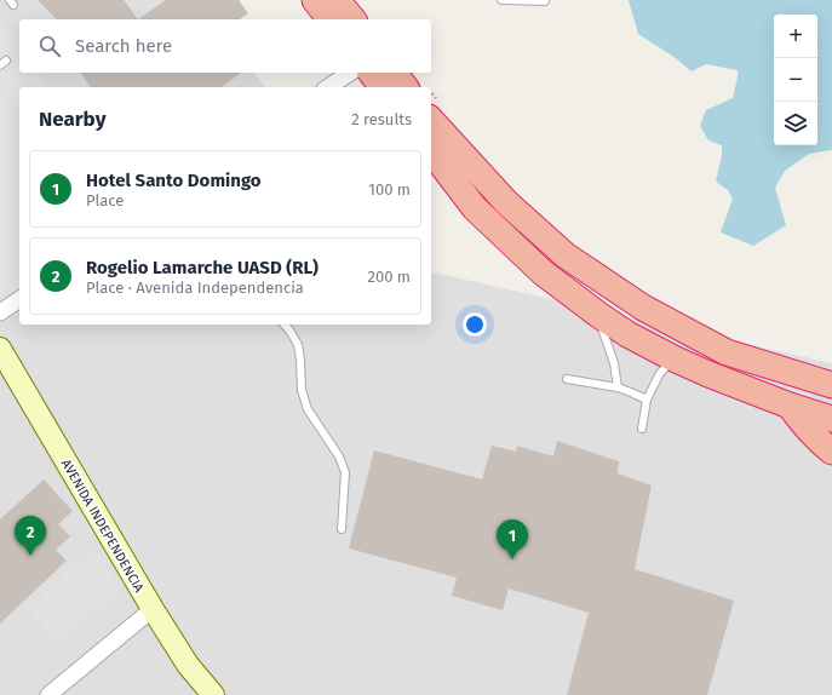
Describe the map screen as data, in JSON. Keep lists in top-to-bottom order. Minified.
{"streets":{"main road":["AVENIDA INDEPENDENCIA"]},"page":{"map_buttons":["+","−"],"search":"Search here","heading":["Nearby","2 results"],"list":[{"mark":"1","name":"Hotel Santo Domingo","note":"Place","value":"100 m"},{"mark":"2","name":"Rogelio Lamarche UASD (RL)","note":"Place · Avenida Independencia","value":"200 m"}],"pins":["2","1"]}}
